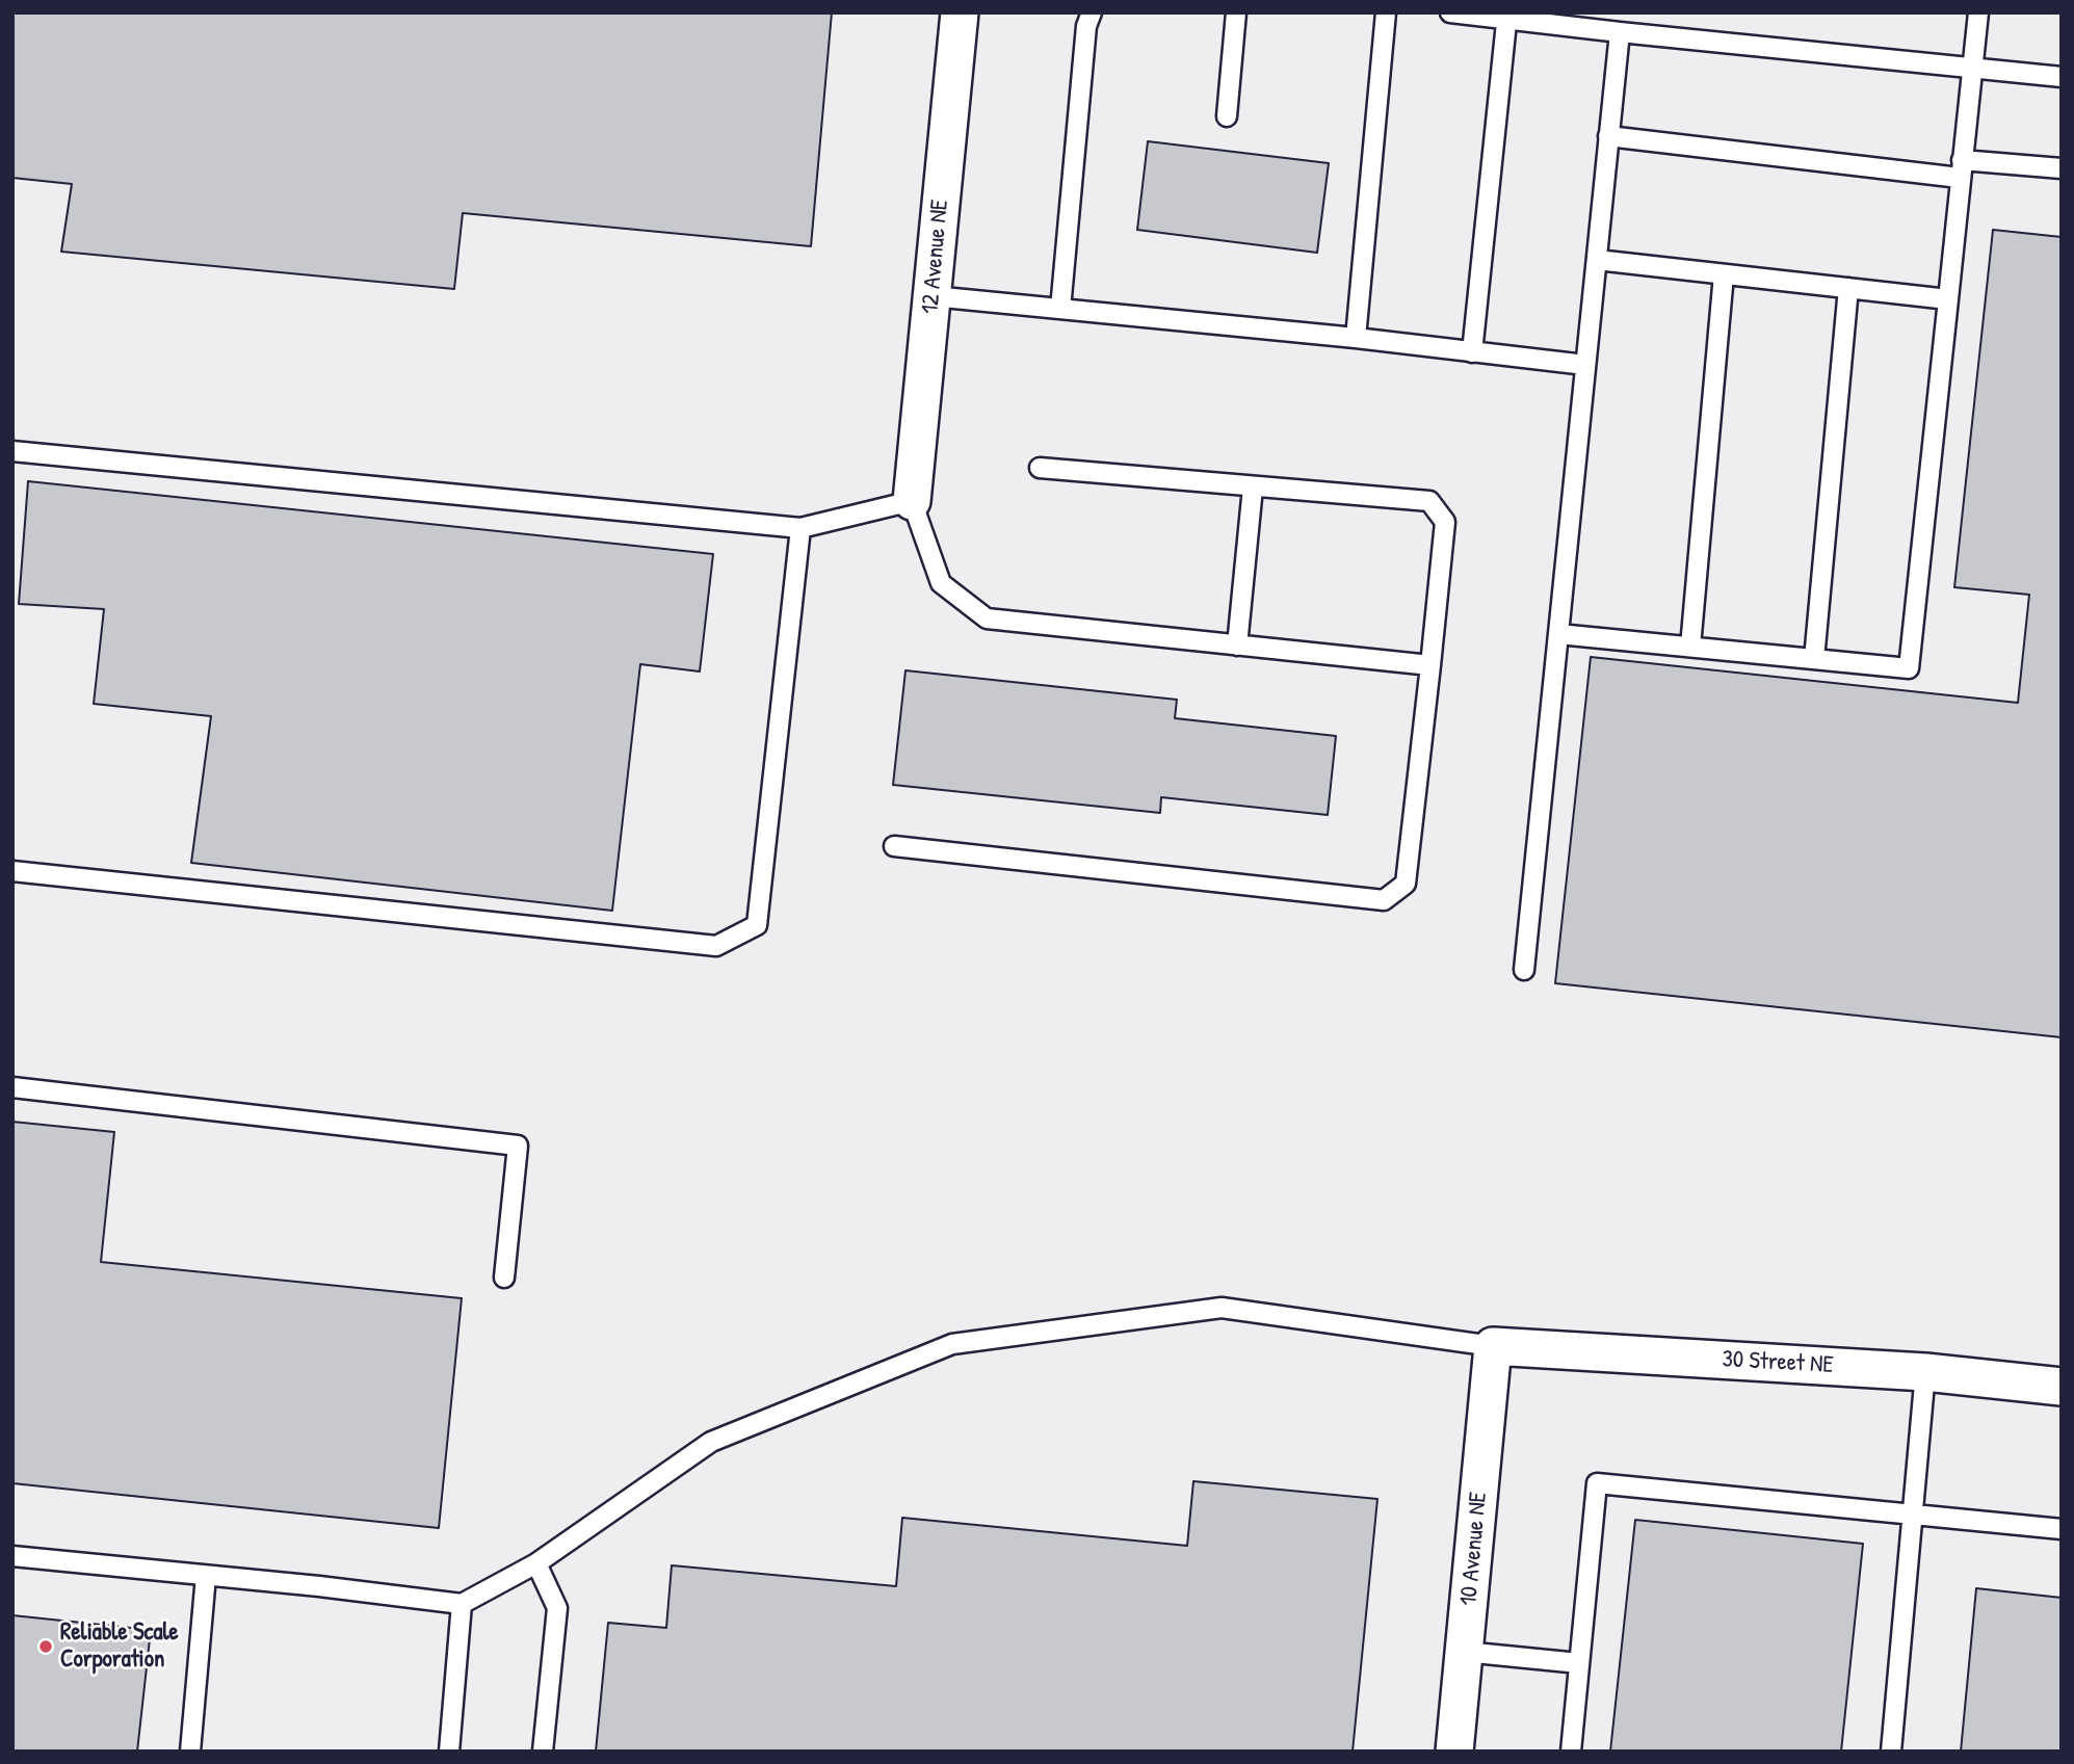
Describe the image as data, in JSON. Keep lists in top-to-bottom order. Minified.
{"streets":{"street":["12 Avenue NE","30 Street NE","10 Avenue NE"]},"crossings":[["30 Street NE","10 Avenue NE"]],"places":["Reliable Scale Corporation"]}
